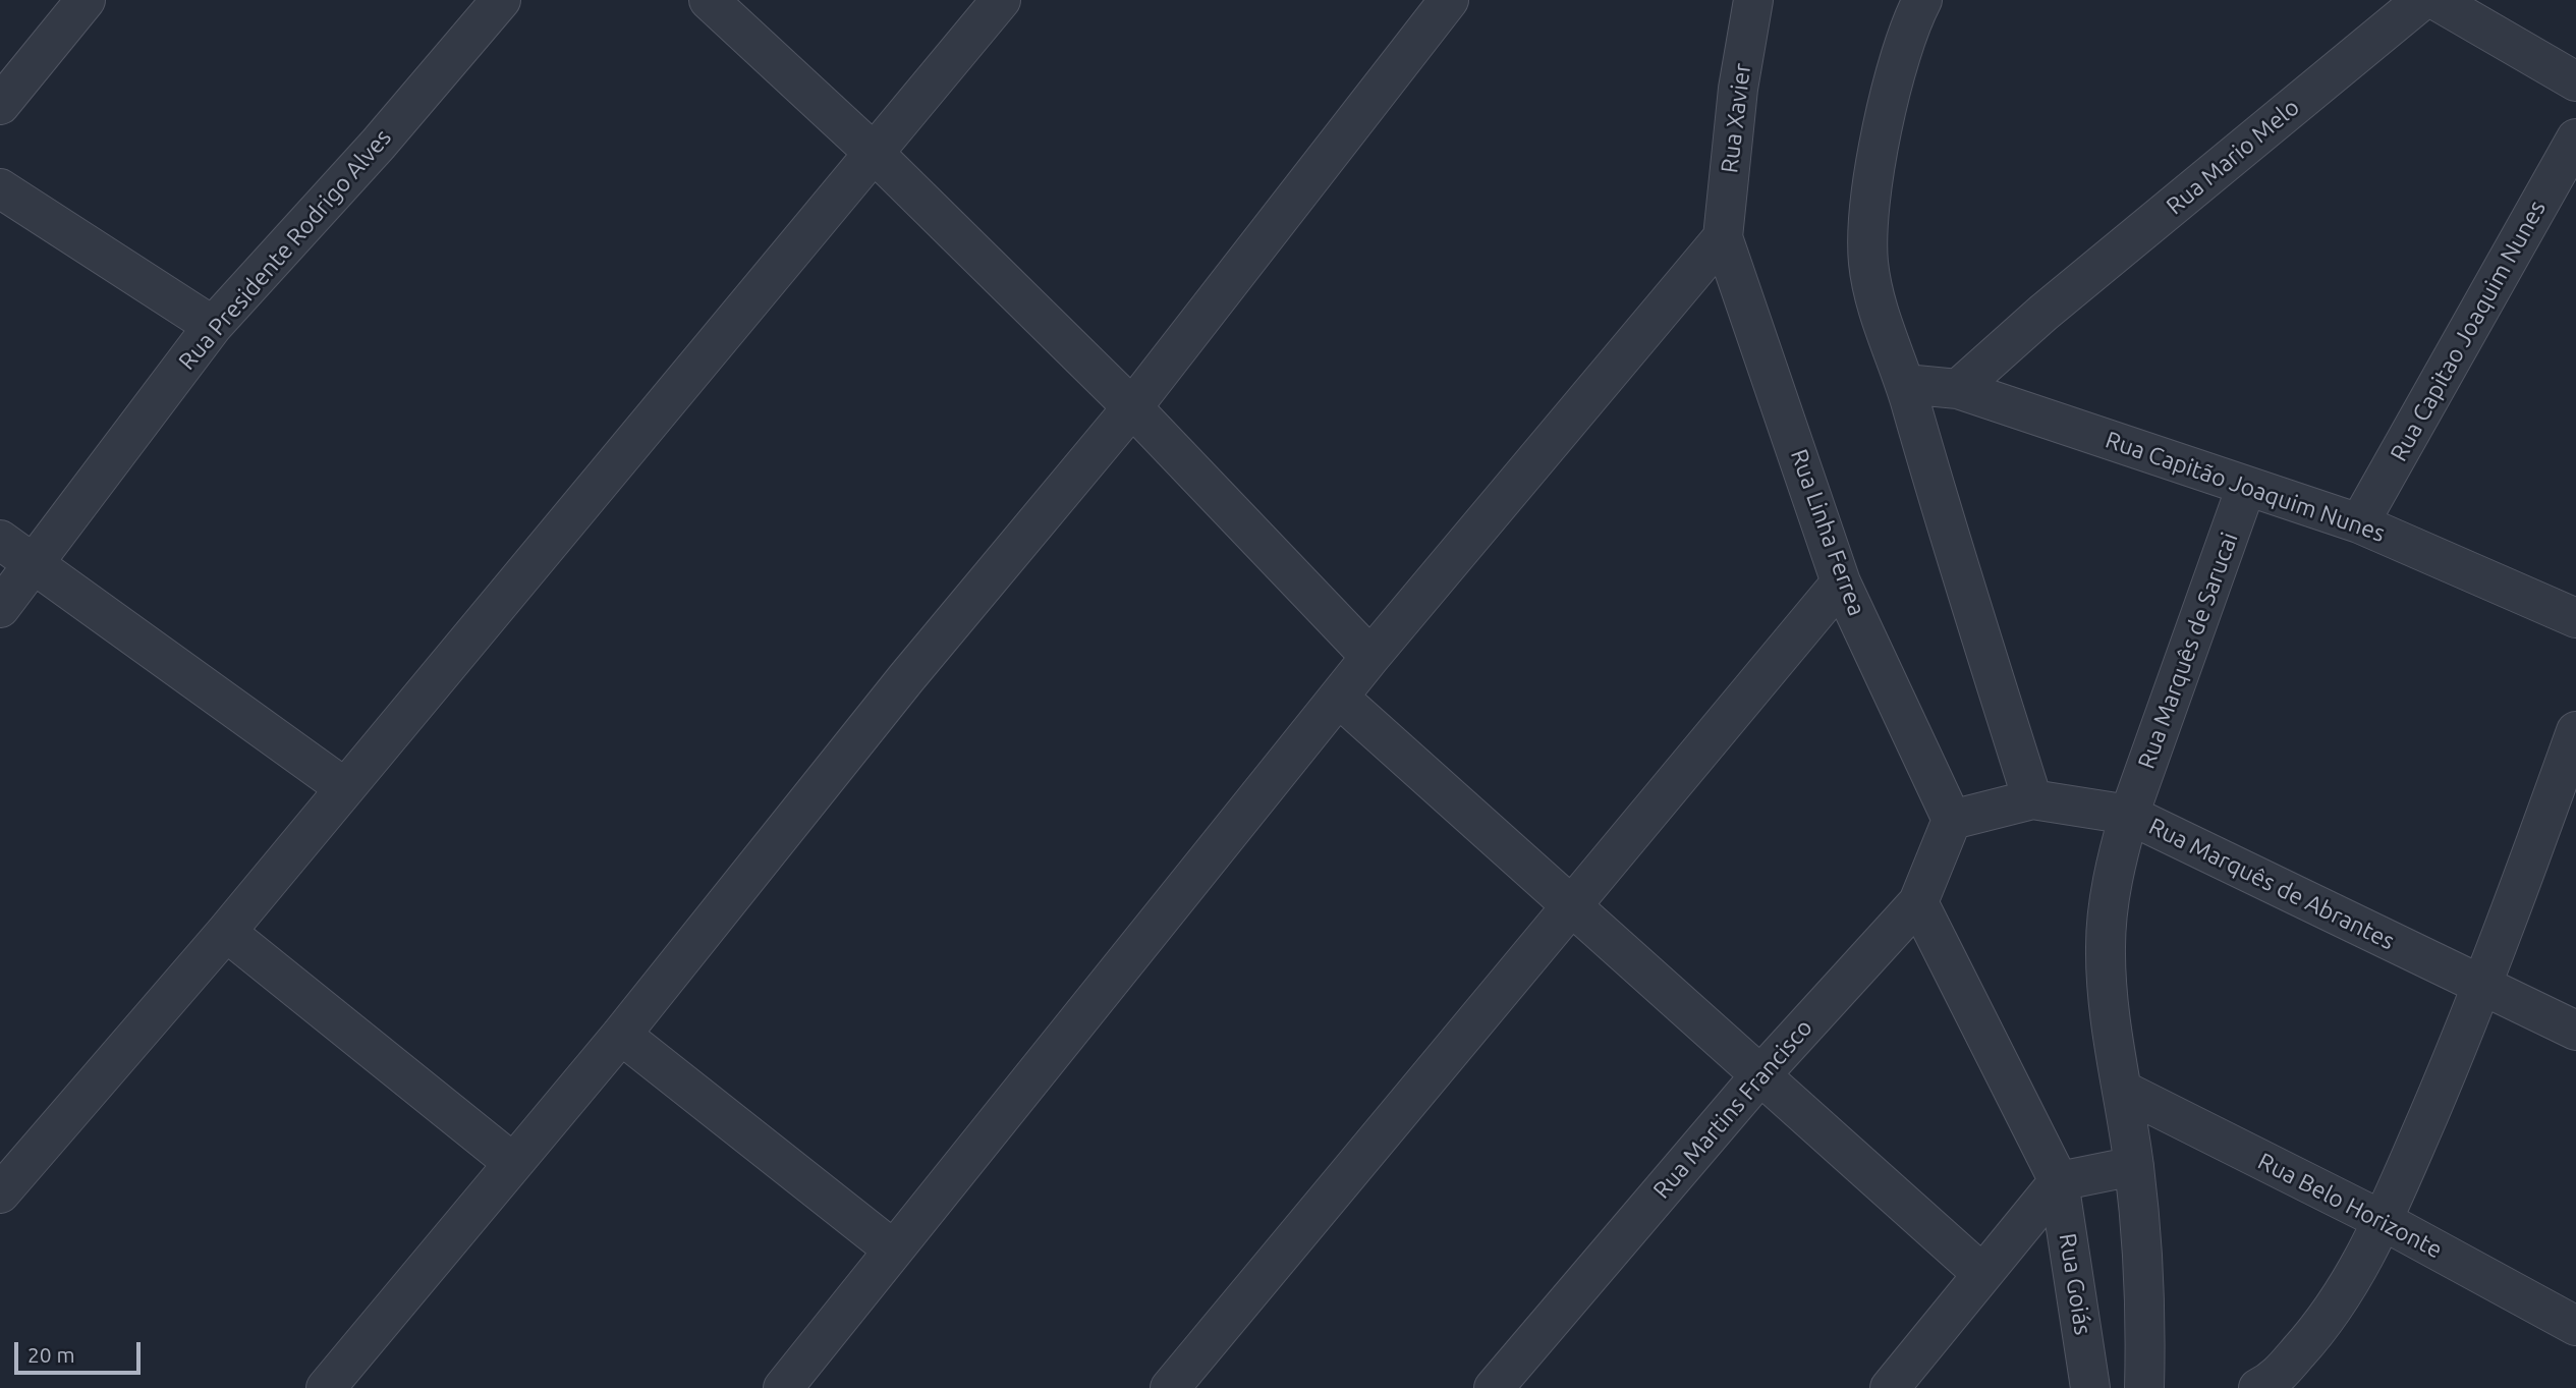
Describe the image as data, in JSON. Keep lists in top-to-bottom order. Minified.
{"streets":{"street":["Rua Xavier","Rua Mario Melo","Rua Presidente Rodrigo Alves","Rua Capitao Joaquim Nunes","Rua Capitão Joaquim Nunes","Rua Linha Ferrea","Rua Marquês de Sarucai","Rua Marquês de Abrantes","Rua Martins Francisco","Rua Belo Horizonte","Rua Goiás"]},"crossings":[["Rua Xavier","Rua Linha Ferrea"],["Rua Mario Melo","Rua Capitão Joaquim Nunes"],["Rua Capitao Joaquim Nunes","Rua Capitão Joaquim Nunes"],["Rua Capitão Joaquim Nunes","Rua Marquês de Sarucai"],["Rua Linha Ferrea","Rua Marquês de Abrantes"],["Rua Linha Ferrea","Rua Martins Francisco"],["Rua Marquês de Sarucai","Rua Marquês de Abrantes"],["Rua Marquês de Sarucai","Rua Belo Horizonte"],["Rua Marquês de Abrantes","Rua Martins Francisco"],["Rua Martins Francisco","Rua Goiás"]],"scale_bar":"20 m"}
